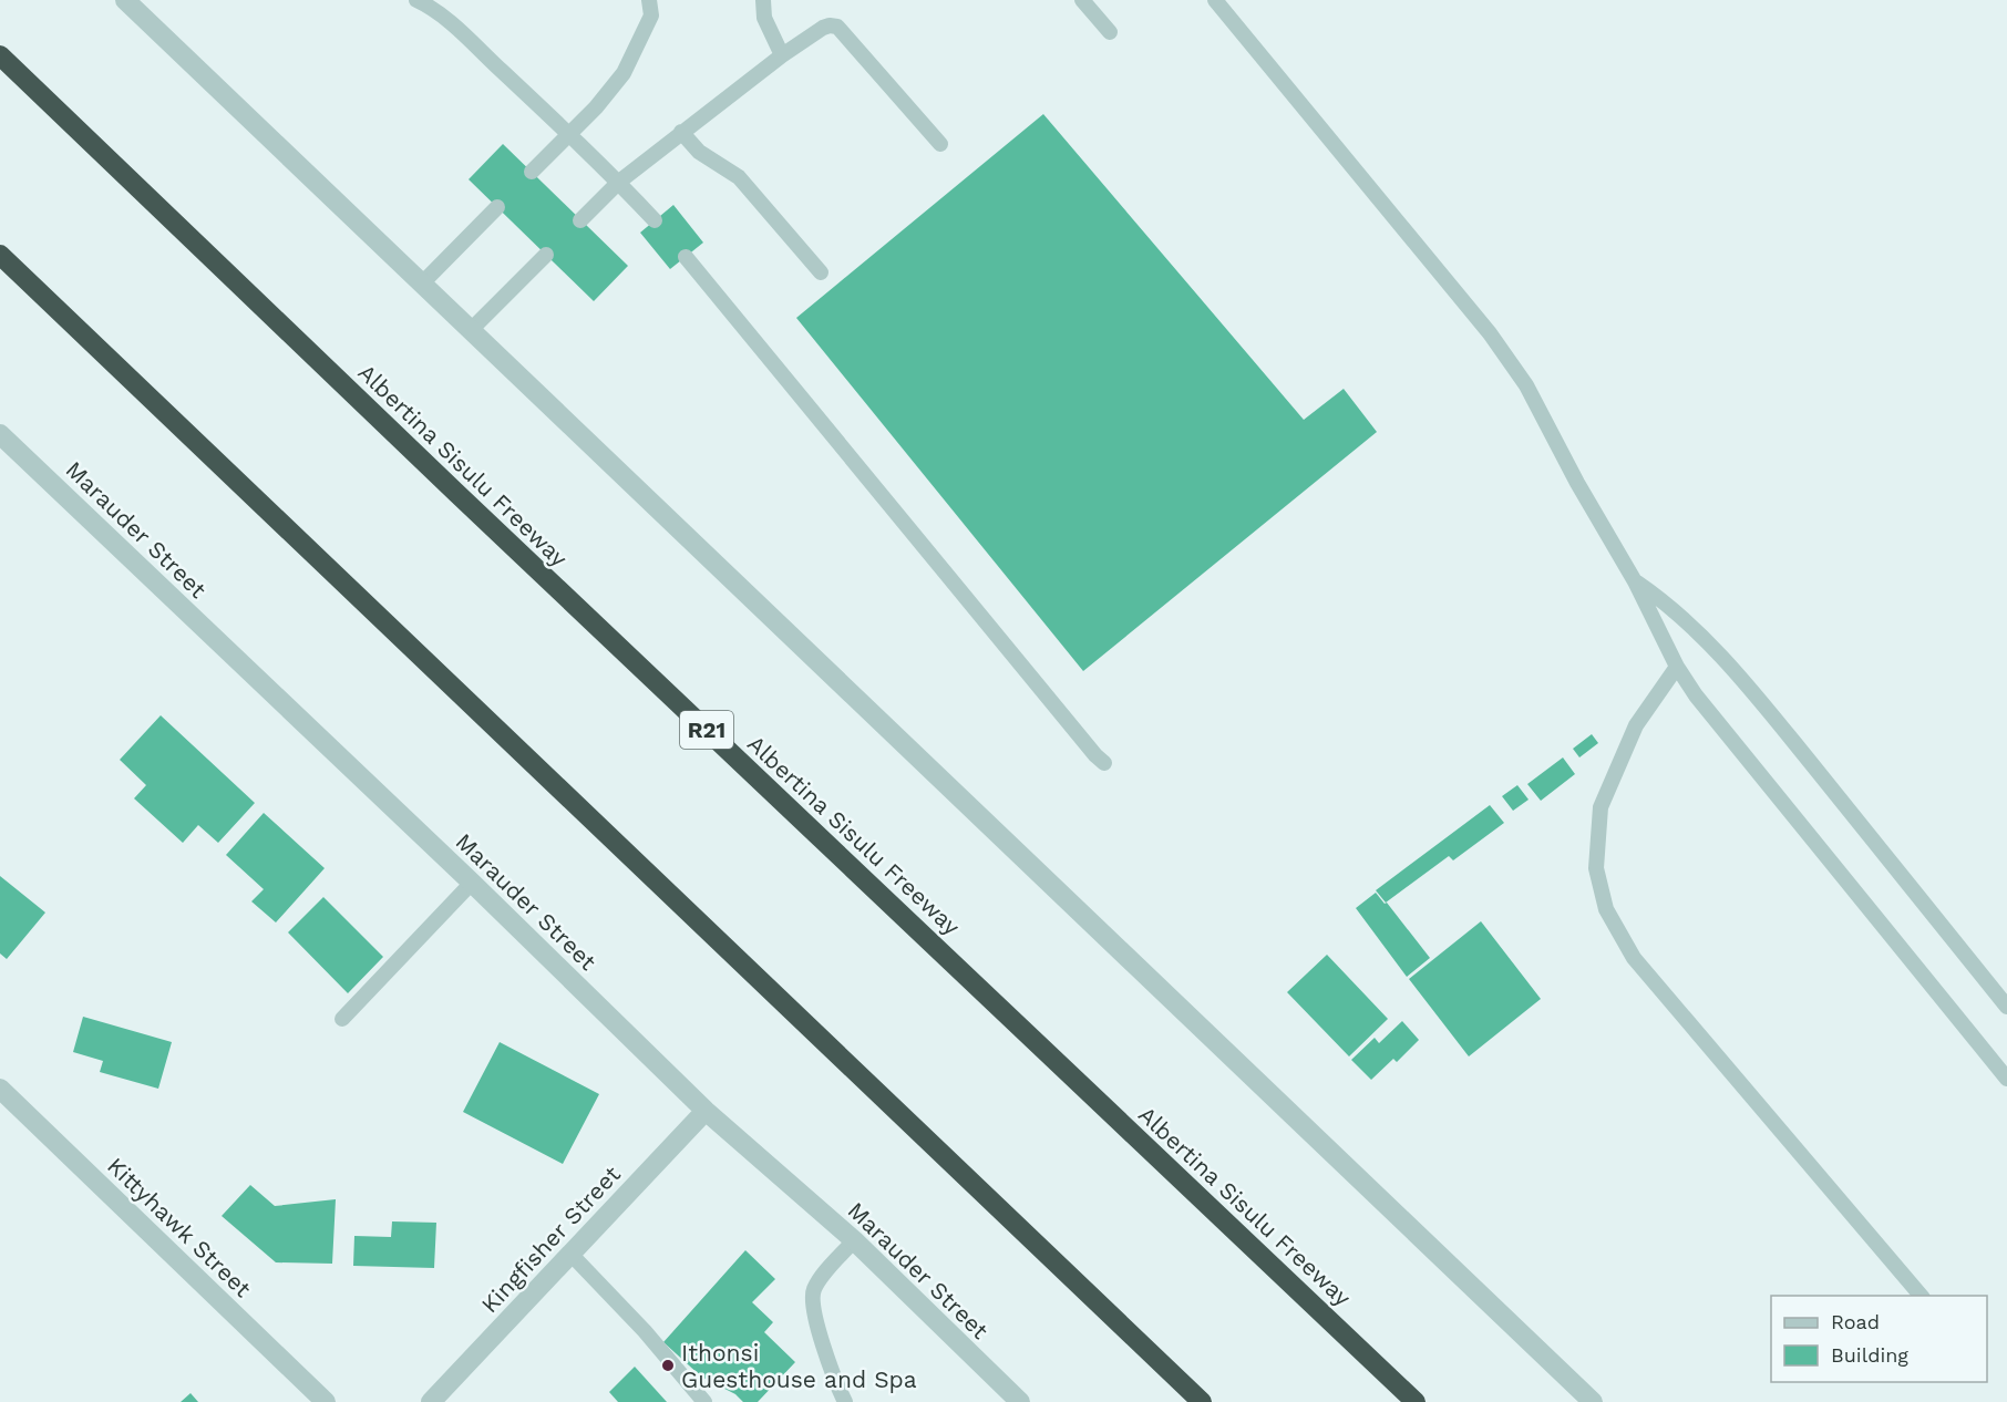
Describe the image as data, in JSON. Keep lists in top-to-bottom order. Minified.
{"streets":{"highway":["Albertina Sisulu Freeway","R21"],"street":["Marauder Street","Kittyhawk Street","Kingfisher Street"]},"crossings":[["Marauder Street","Kingfisher Street"]],"places":["Ithonsi Guesthouse and Spa"],"legend":["Road","Building"]}
